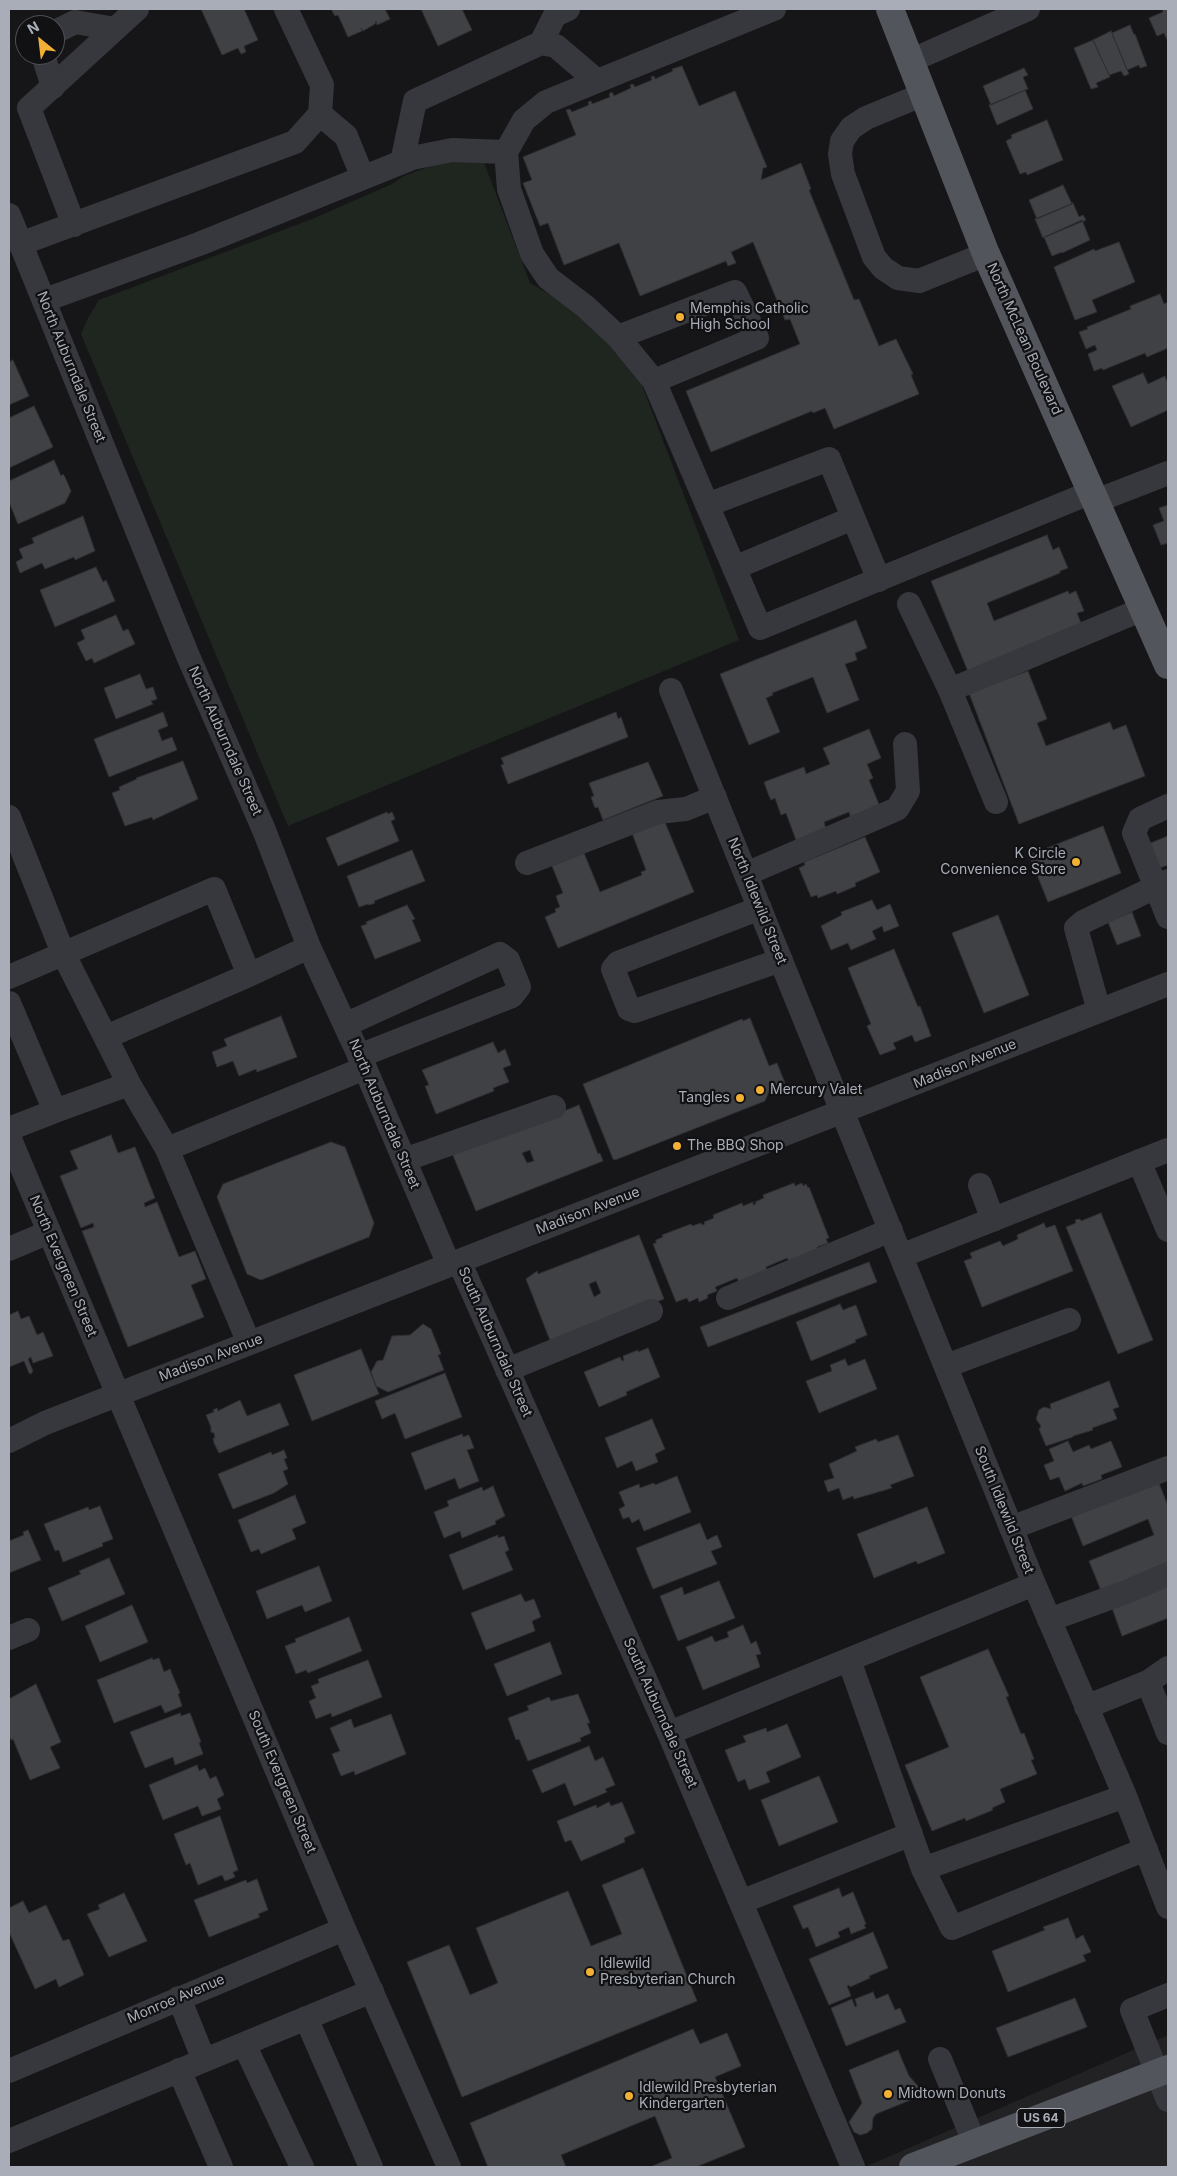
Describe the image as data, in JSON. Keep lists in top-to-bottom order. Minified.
{"streets":{"main road":["North McLean Boulevard","US 64"],"street":["North Auburndale Street","North Idlewild Street","Madison Avenue","North Evergreen Street","South Auburndale Street","South Idlewild Street","South Evergreen Street","Monroe Avenue"]},"crossings":[["North Auburndale Street","Madison Avenue"],["North Auburndale Street","South Auburndale Street"],["North Idlewild Street","Madison Avenue"],["North Idlewild Street","South Idlewild Street"],["Madison Avenue","North Evergreen Street"],["Madison Avenue","South Auburndale Street"],["Madison Avenue","South Idlewild Street"],["Madison Avenue","South Evergreen Street"],["North Evergreen Street","South Evergreen Street"],["South Evergreen Street","Monroe Avenue"]],"places":["Memphis Catholic High School","K Circle Convenience Store","Mercury Valet","Tangles","The BBQ Shop","Idlewild Presbyterian Church","Midtown Donuts","Idlewild Presbyterian Kindergarten"],"north":"top left"}
